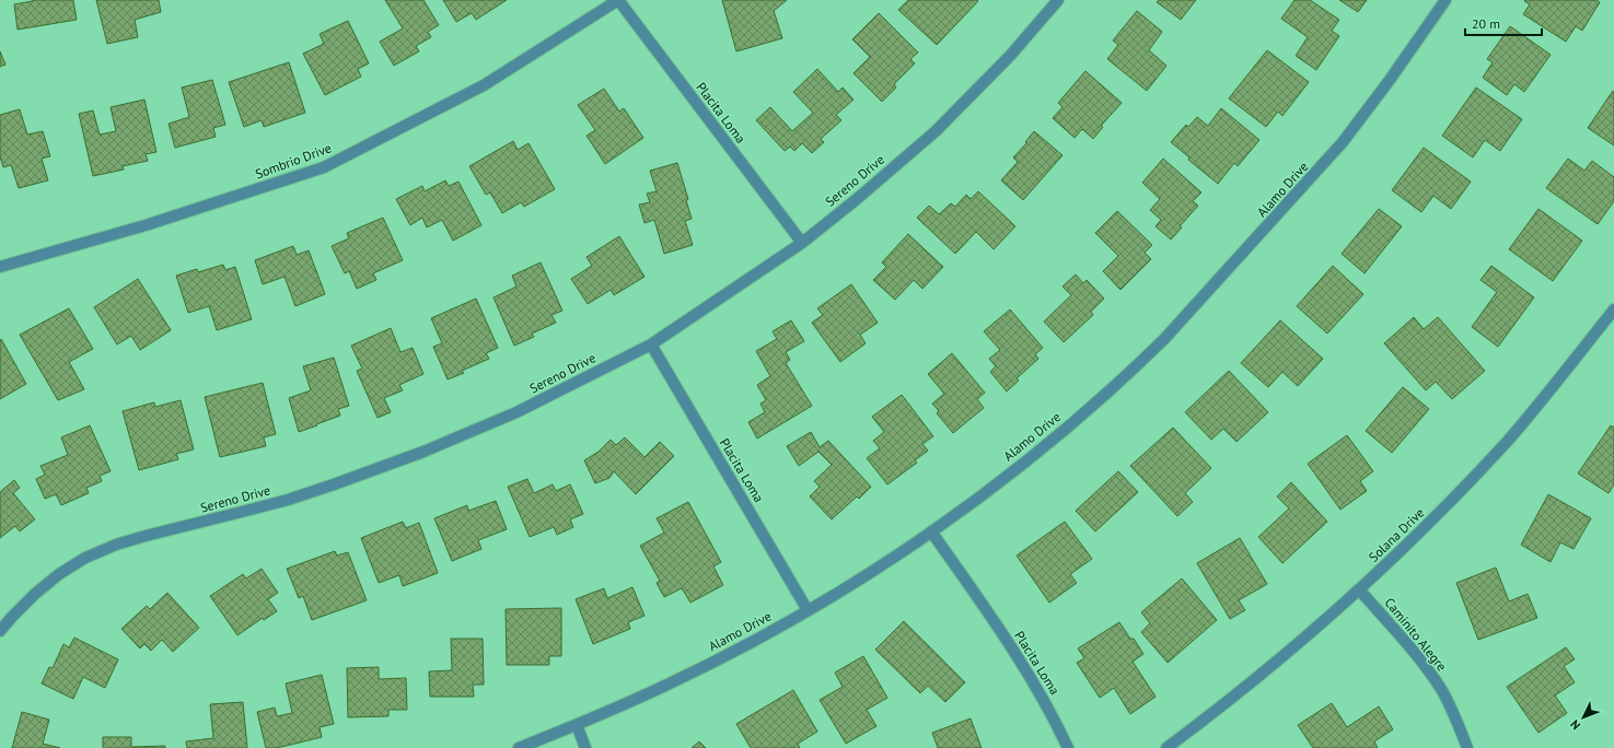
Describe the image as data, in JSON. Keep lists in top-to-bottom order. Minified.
{"streets":{"street":["Placita Loma","Sombrio Drive","Sereno Drive","Alamo Drive","Solana Drive","Caminito Alegre"]},"crossings":[["Placita Loma","Sombrio Drive"],["Placita Loma","Sereno Drive"],["Placita Loma","Alamo Drive"],["Solana Drive","Caminito Alegre"]],"scale_bar":"20 m","north":"bottom left"}
